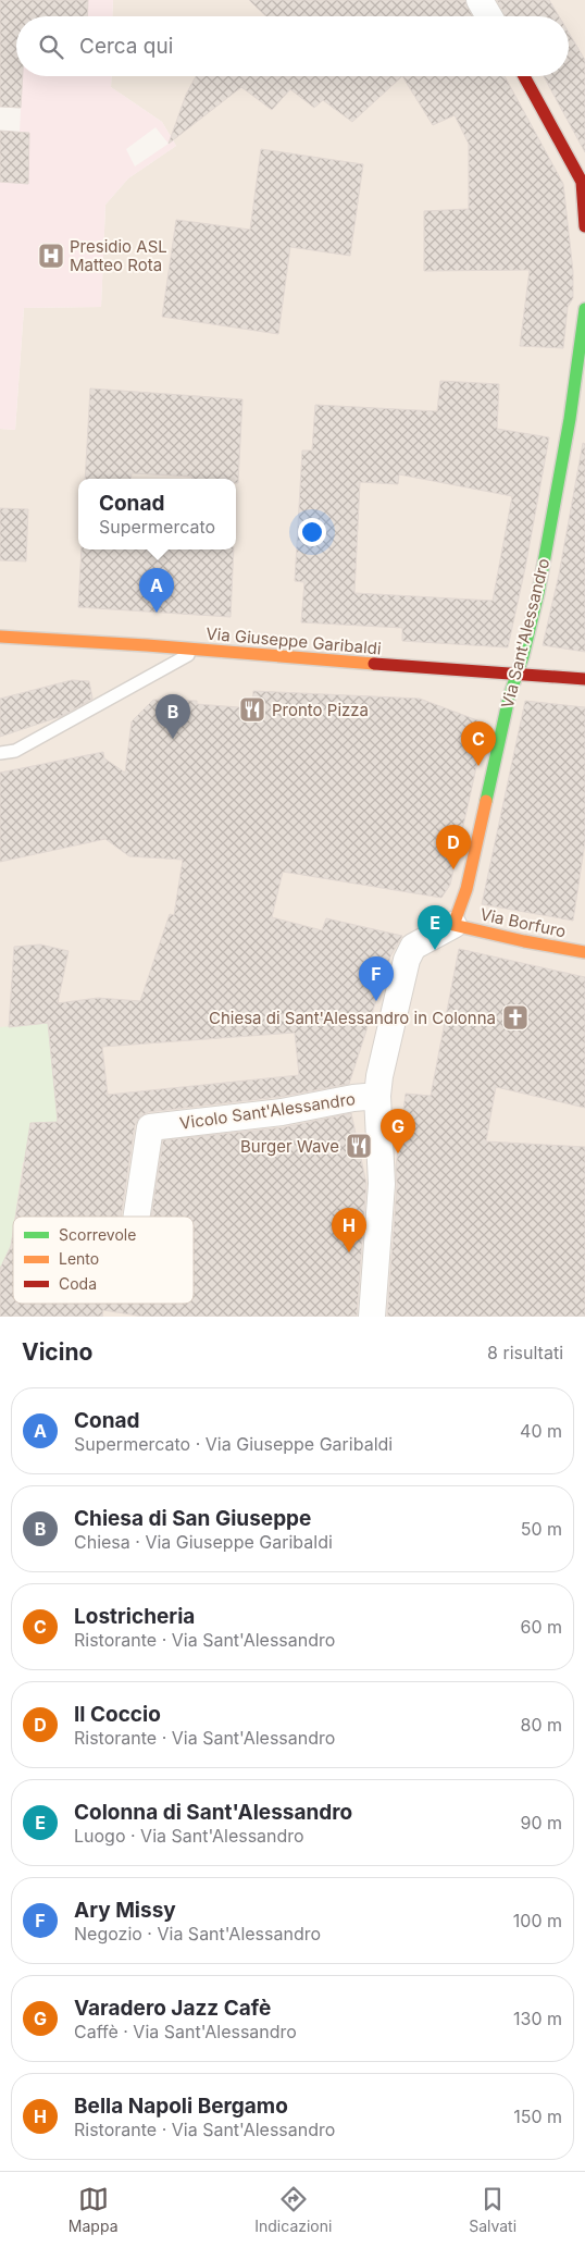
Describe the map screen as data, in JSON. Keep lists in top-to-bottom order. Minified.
{"streets":{"street":["Via Sant'Alessandro","Via Giuseppe Garibaldi","Via Borfuro","Vicolo Sant'Alessandro"]},"crossings":[["Via Sant'Alessandro","Via Giuseppe Garibaldi"],["Via Sant'Alessandro","Via Borfuro"]],"places":{"hospital":["Presidio ASL Matteo Rota"],"restaurant":["Pronto Pizza","Burger Wave"],"church":["Chiesa di Sant'Alessandro in Colonna"]},"legend":["Scorrevole","Lento","Coda"],"page":{"search":"Cerca qui","popup":["Conad","Supermercato"],"pins":["A","B","C","D","E","F","G","H"],"heading":["Vicino","8 risultati"],"list":[{"mark":"A","name":"Conad","note":"Supermercato · Via Giuseppe Garibaldi","value":"40 m"},{"mark":"B","name":"Chiesa di San Giuseppe","note":"Chiesa · Via Giuseppe Garibaldi","value":"50 m"},{"mark":"C","name":"Lostricheria","note":"Ristorante · Via Sant'Alessandro","value":"60 m"},{"mark":"D","name":"Il Coccio","note":"Ristorante · Via Sant'Alessandro","value":"80 m"},{"mark":"E","name":"Colonna di Sant'Alessandro","note":"Luogo · Via Sant'Alessandro","value":"90 m"},{"mark":"F","name":"Ary Missy","note":"Negozio · Via Sant'Alessandro","value":"100 m"},{"mark":"G","name":"Varadero Jazz Cafè","note":"Caffè · Via Sant'Alessandro","value":"130 m"},{"mark":"H","name":"Bella Napoli Bergamo","note":"Ristorante · Via Sant'Alessandro","value":"150 m"}],"nav":["Mappa","Indicazioni","Salvati"]}}
